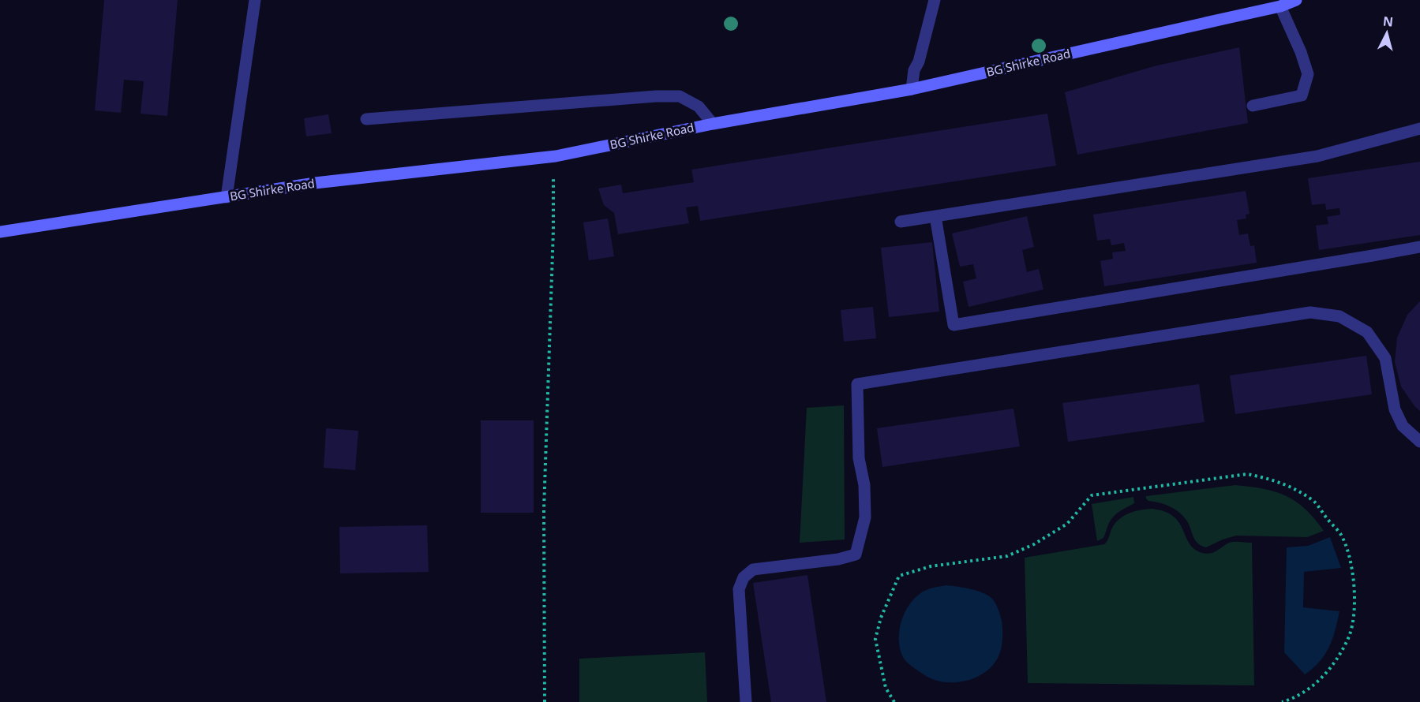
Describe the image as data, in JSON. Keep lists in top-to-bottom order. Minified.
{"streets":{"street":["BG Shirke Road"]},"north":"top"}
